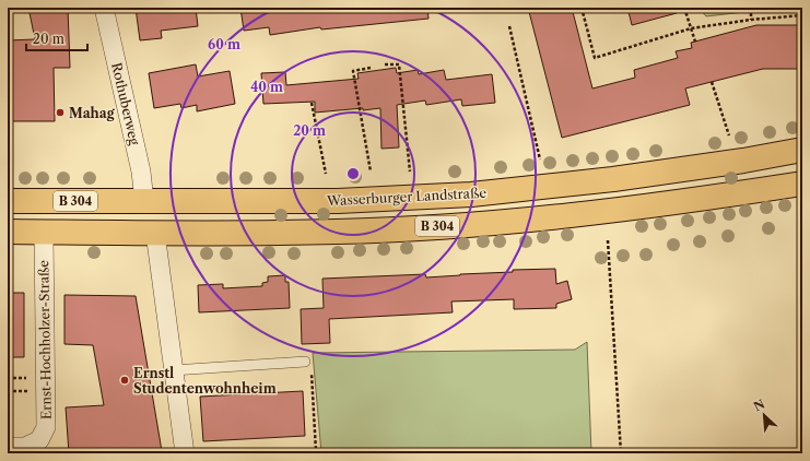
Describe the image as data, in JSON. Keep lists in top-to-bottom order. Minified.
{"streets":{"main road":["Wasserburger Landstraße","B 304"],"street":["Rothuberweg","Ernst-Hochholzer-Straße"]},"crossings":[["Rothuberweg","Wasserburger Landstraße"],["B 304","Ernst-Hochholzer-Straße"]],"places":["Mahag","Ernstl Studentenwohnheim"],"scale_bar":"20 m","north":"top left","rings":["60 m","40 m","20 m"]}
